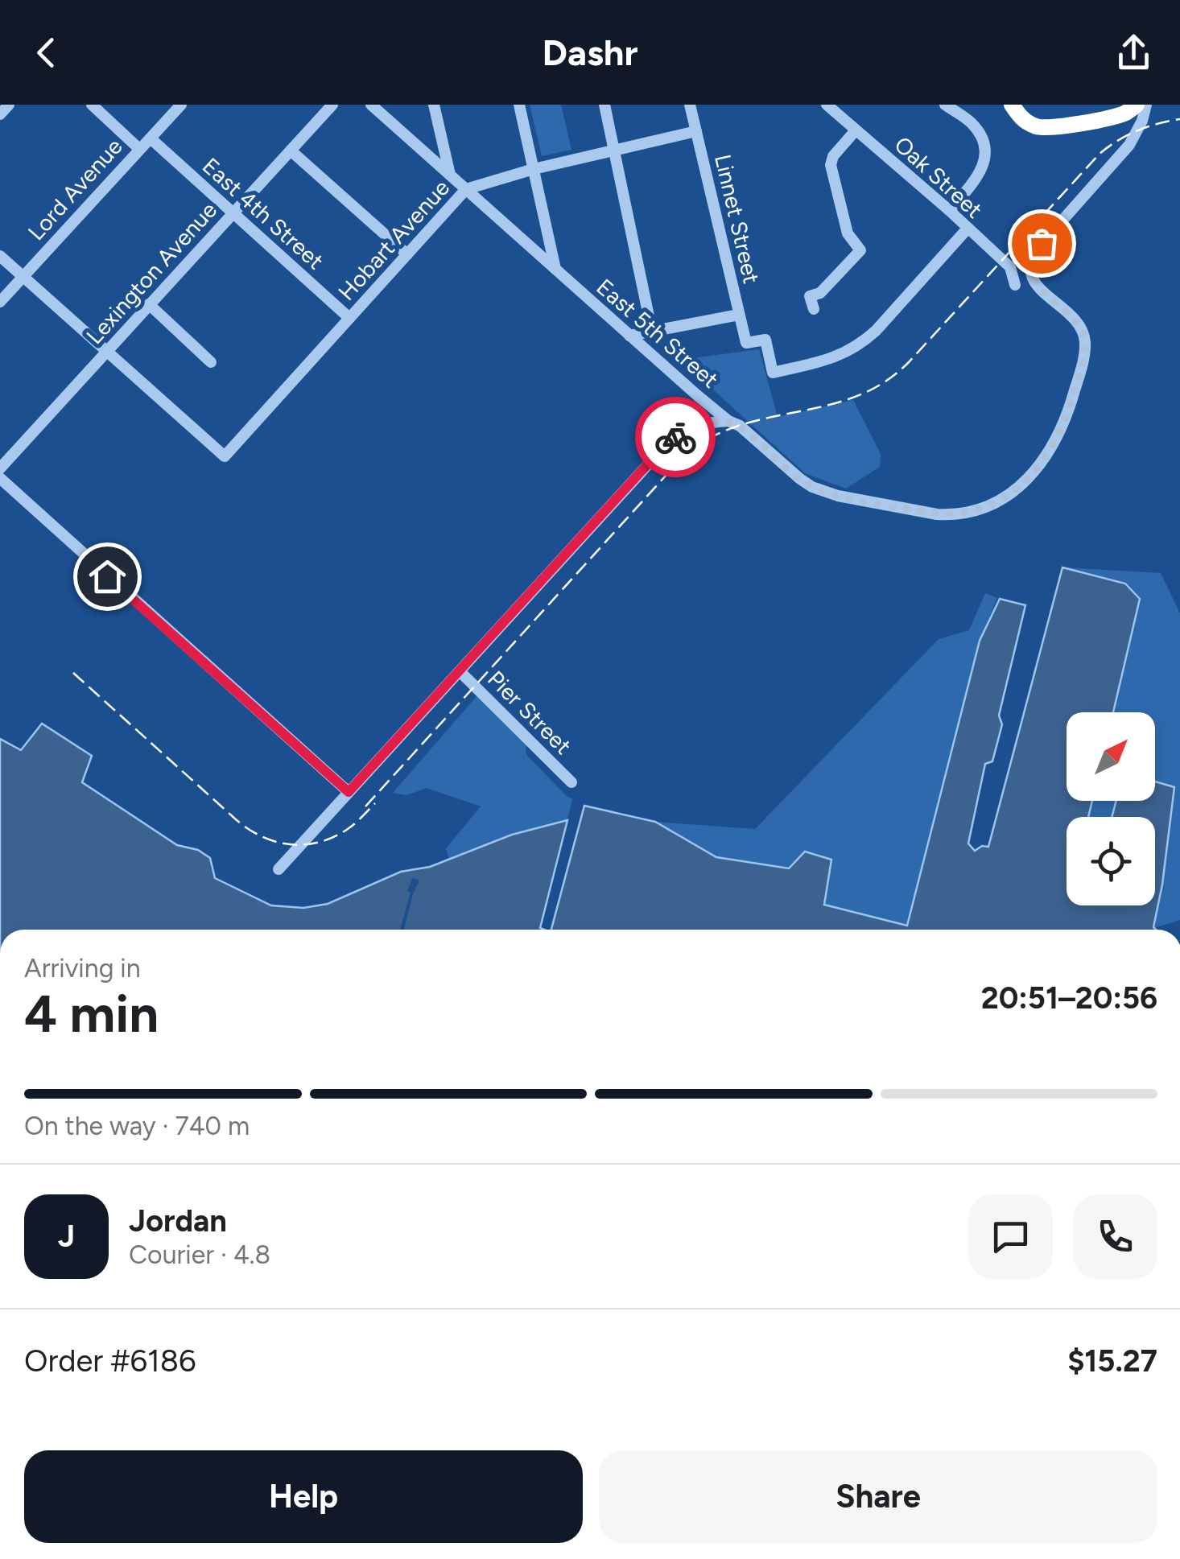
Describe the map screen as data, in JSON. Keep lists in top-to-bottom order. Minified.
{"streets":{"street":["Oak Street","Lord Avenue","East 4th Street","Linnet Street","Hobart Avenue","Lexington Avenue","East 5th Street","Pier Street"]},"crossings":[["Oak Street","Linnet Street"],["Lord Avenue","East 4th Street"],["East 4th Street","Hobart Avenue"],["East 4th Street","Lexington Avenue"],["Linnet Street","Hobart Avenue"],["Hobart Avenue","Lexington Avenue"],["Hobart Avenue","East 5th Street"]],"north":"top right","page":{"header":"Dashr","heading":["4 min","Arriving in","20:51–20:56"],"panel":["Jordan","Courier · 4.8","Order #6186","$15.27"],"bar":"On the way · 740 m","round":"J","buttons":["Help","Share"]}}
